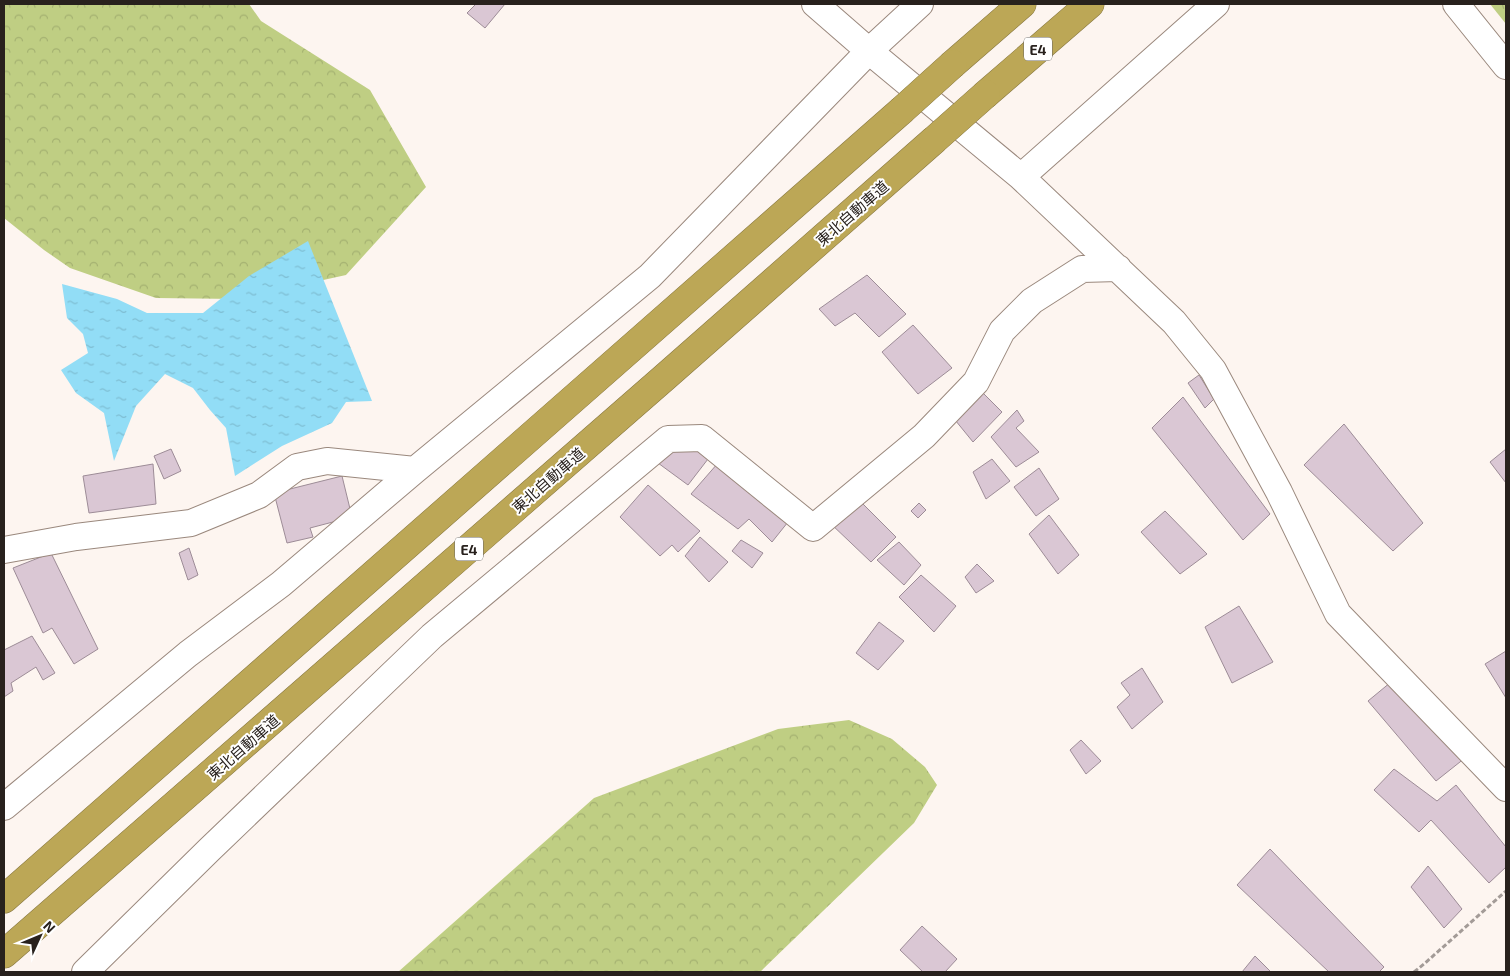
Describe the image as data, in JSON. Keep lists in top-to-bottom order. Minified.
{"streets":{"highway":["E4","東北自動車道"]},"north":"top right"}
